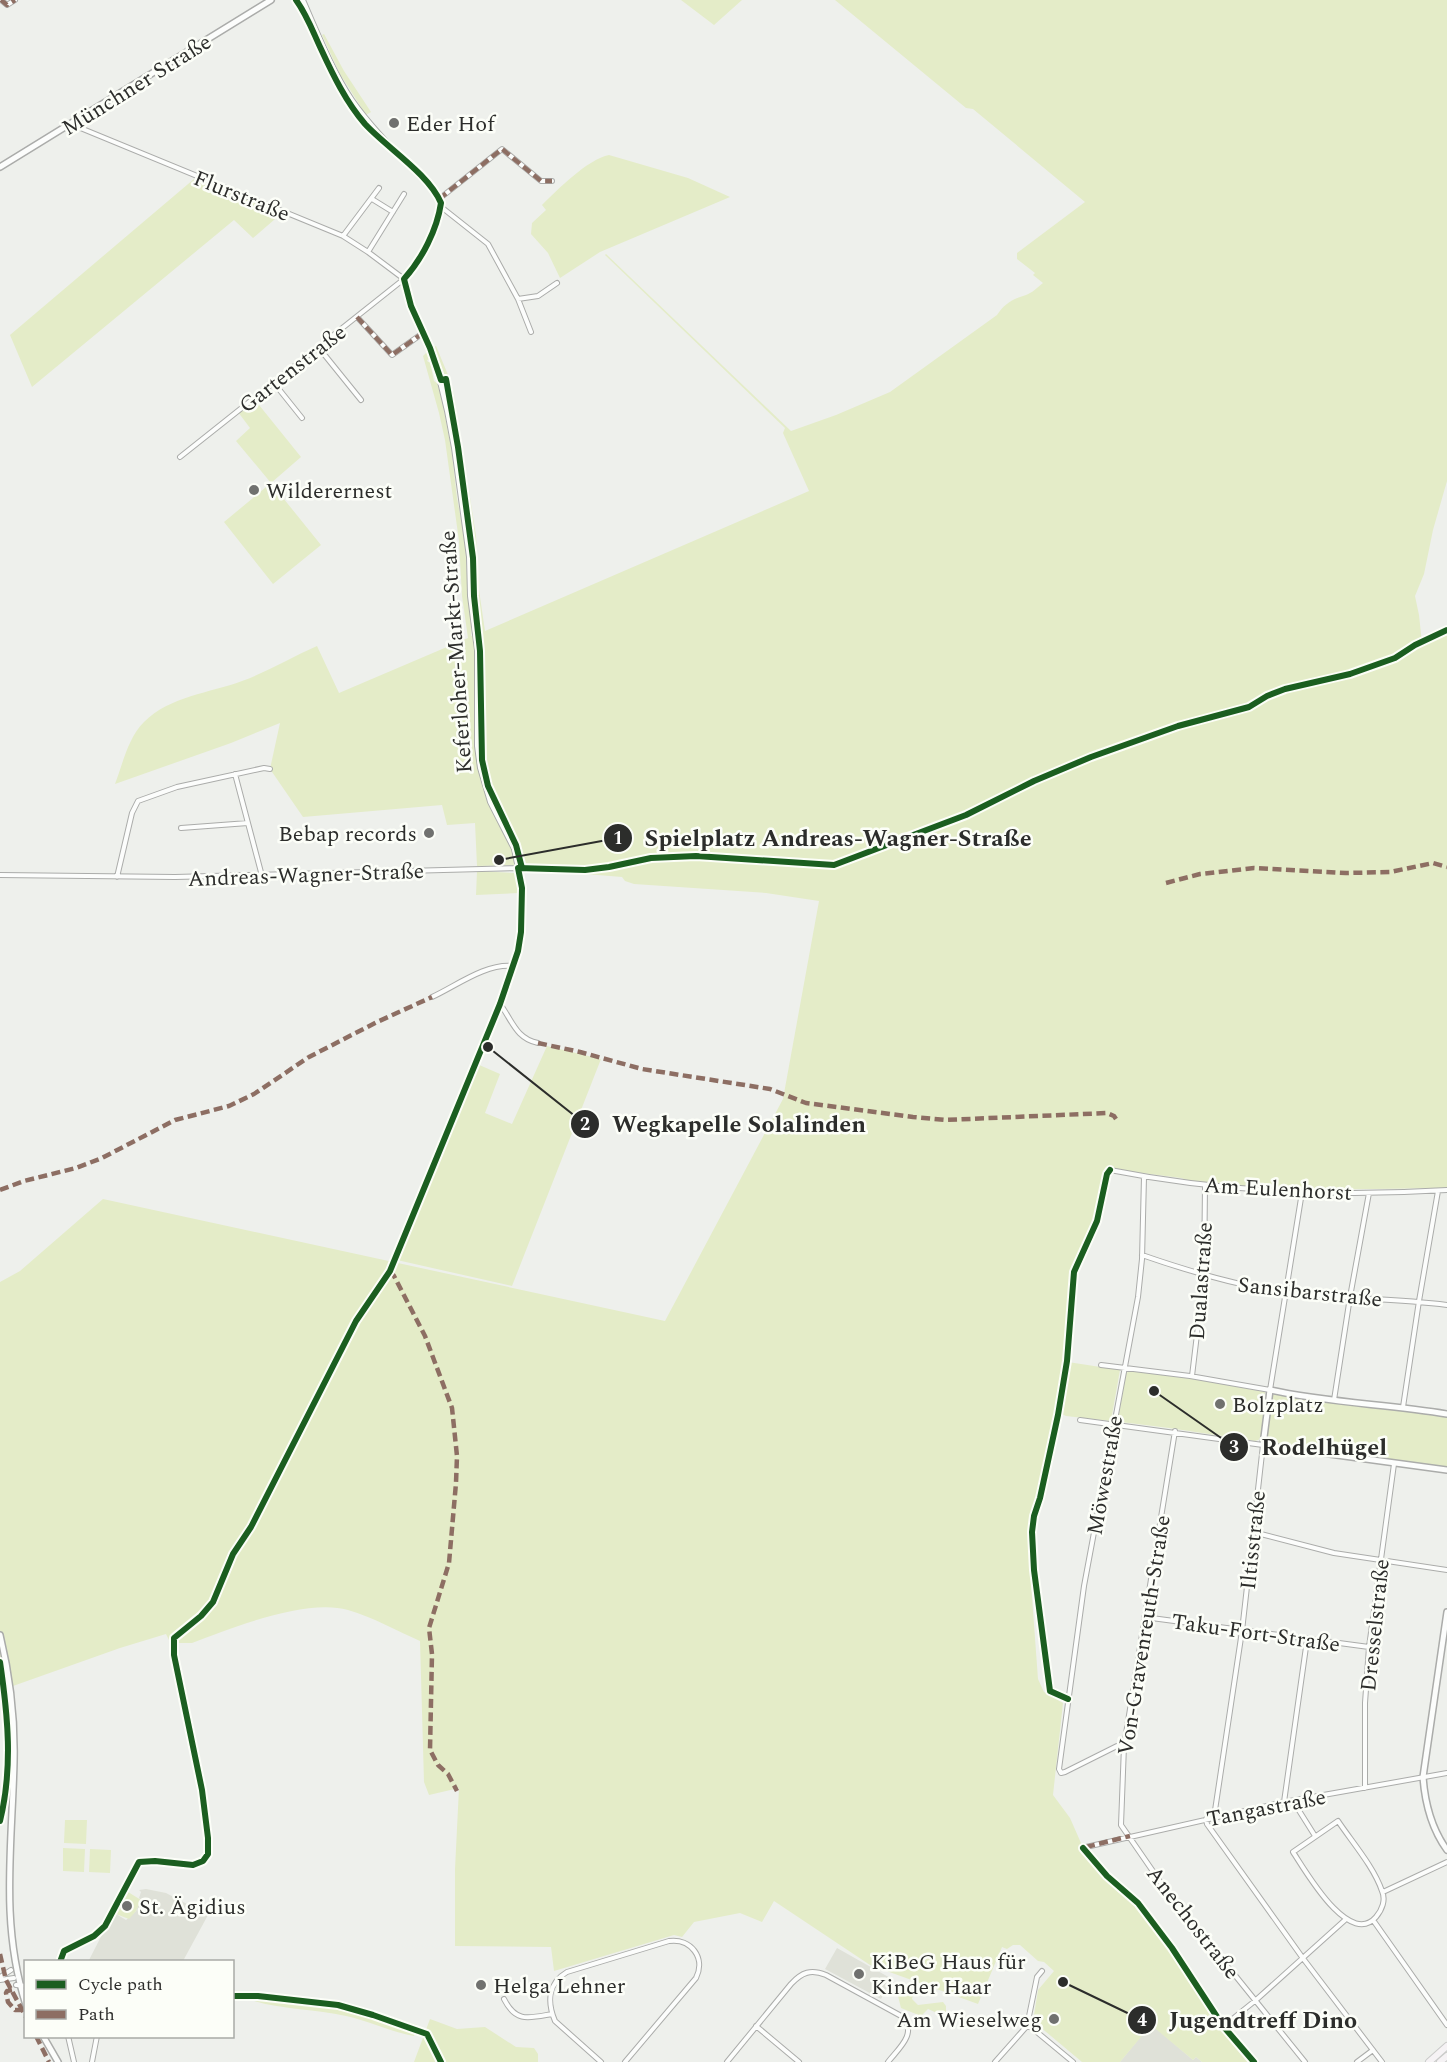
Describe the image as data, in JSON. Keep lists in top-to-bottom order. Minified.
{"streets":{"street":["Münchner Straße","Flurstraße","Gartenstraße","Keferloher-Markt-Straße","Andreas-Wagner-Straße","Am Eulenhorst","Dualastraße","Sansibarstraße","Möwestraße","Iltisstraße","Dresselstraße","Taku-Fort-Straße","Von-Gravenreuth-Straße","Tangastraße","Anechostraße"]},"crossings":[["Münchner Straße","Flurstraße"],["Flurstraße","Gartenstraße"],["Flurstraße","Keferloher-Markt-Straße"],["Gartenstraße","Keferloher-Markt-Straße"],["Keferloher-Markt-Straße","Andreas-Wagner-Straße"],["Am Eulenhorst","Dualastraße"],["Am Eulenhorst","Möwestraße"],["Am Eulenhorst","Iltisstraße"],["Dualastraße","Sansibarstraße"],["Sansibarstraße","Möwestraße"],["Sansibarstraße","Iltisstraße"],["Möwestraße","Von-Gravenreuth-Straße"],["Iltisstraße","Taku-Fort-Straße"],["Iltisstraße","Tangastraße"],["Dresselstraße","Taku-Fort-Straße"],["Dresselstraße","Tangastraße"],["Taku-Fort-Straße","Von-Gravenreuth-Straße"],["Von-Gravenreuth-Straße","Tangastraße"],["Von-Gravenreuth-Straße","Anechostraße"],["Tangastraße","Anechostraße"]],"places":["Eder Hof","Wilderernest","Bebap records","Spielplatz Andreas-Wagner-Straße","Wegkapelle Solalinden","Rodelhügel","Bolzplatz","St. Ägidius","KiBeG Haus für Kinder Haar","Jugendtreff Dino","Helga Lehner","Am Wieselweg"],"legend":["Cycle path","Path"]}
